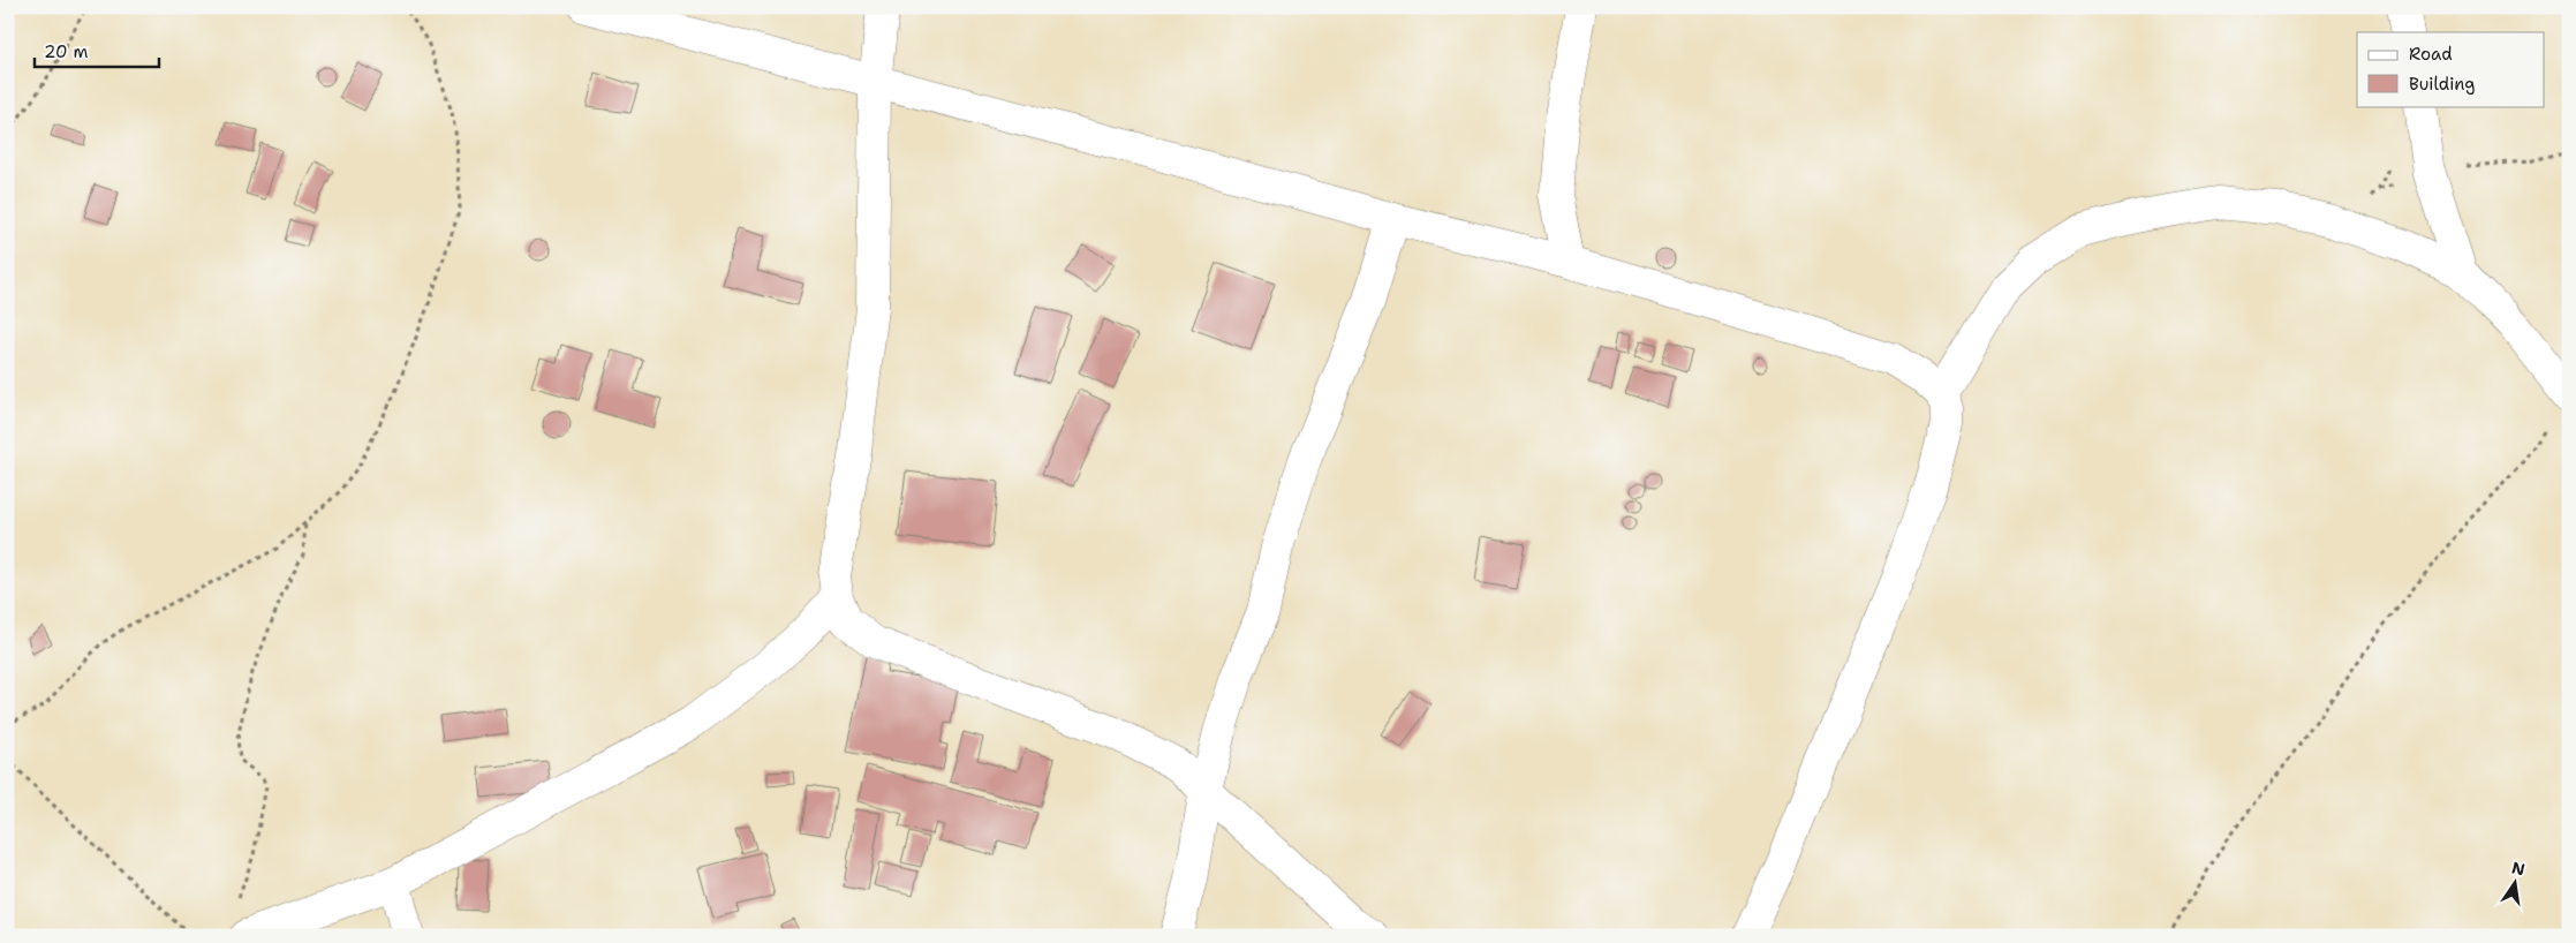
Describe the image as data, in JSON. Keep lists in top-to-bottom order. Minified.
{"legend":["Road","Building"],"scale_bar":"20 m","north":"top"}
